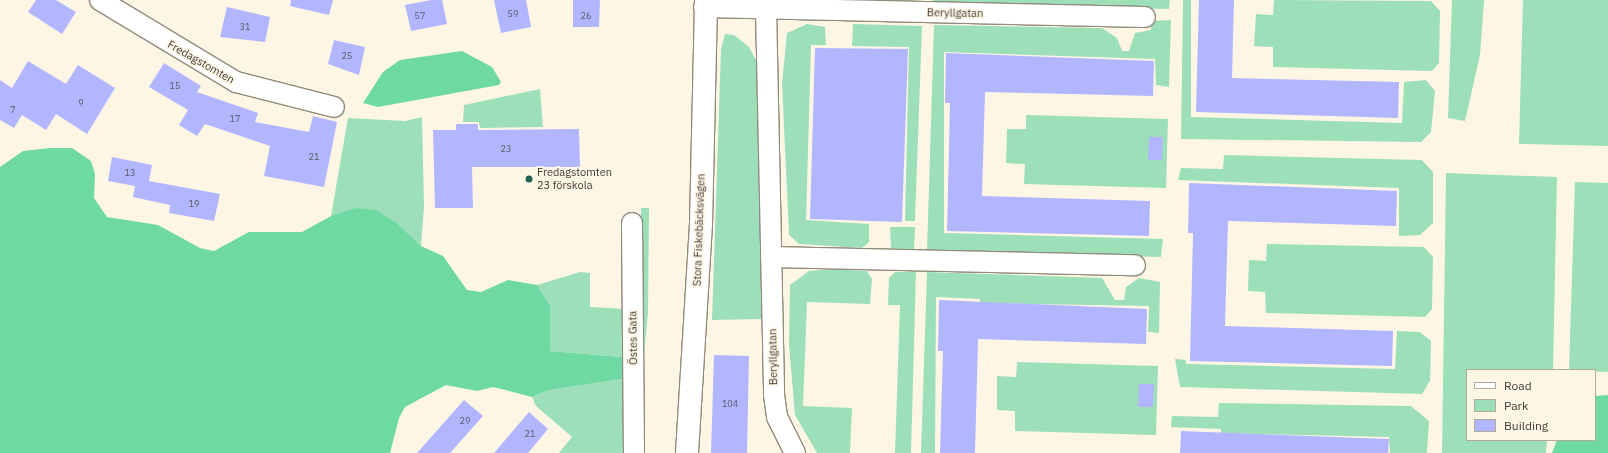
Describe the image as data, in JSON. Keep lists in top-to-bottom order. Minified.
{"streets":{"street":["Beryllgatan","Fredagstomten","Stora Fiskebäcksvägen","Östes Gata"]},"crossings":[["Beryllgatan","Stora Fiskebäcksvägen"]],"places":["Fredagstomten 23 förskola"],"house_numbers":["59","57","26","31","25","15","9","7","17","23","21","13","19","104","29","21"],"legend":["Road","Park","Building"]}
